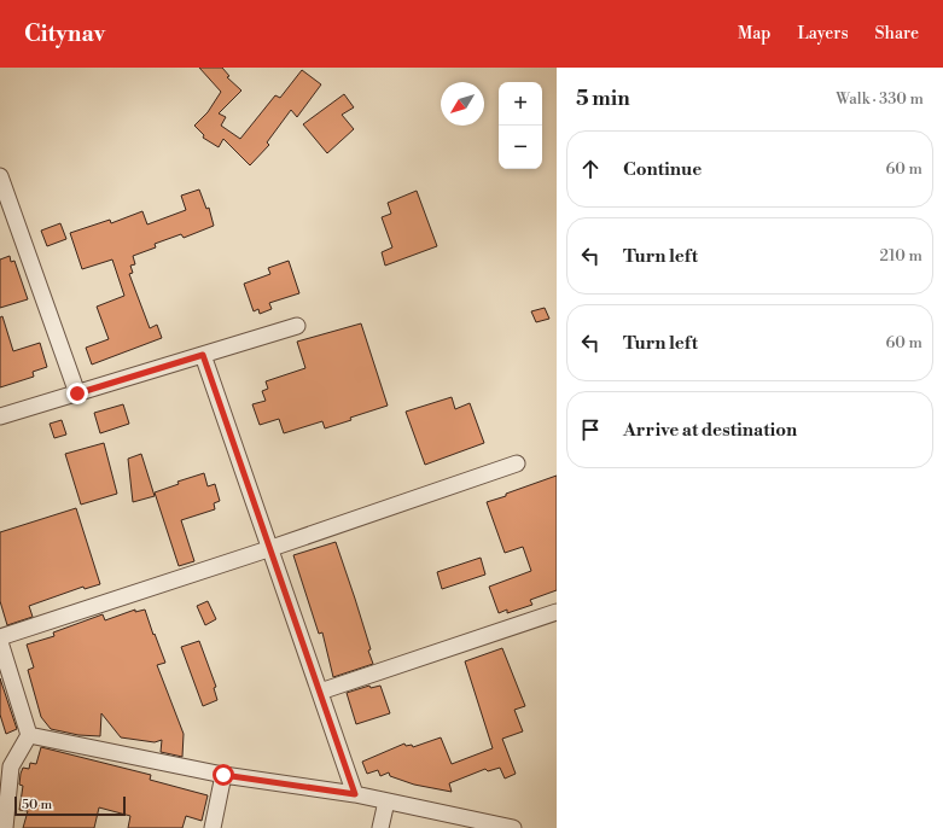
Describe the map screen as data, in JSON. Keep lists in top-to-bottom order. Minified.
{"scale_bar":"50 m","north":"bottom left","page":{"header":"Citynav","nav":["Map","Layers","Share"],"heading":["5 min","Walk · 330 m"],"map_buttons":["+","−"],"list":[["Continue","60 m"],["Turn left","210 m"],["Turn left","60 m"],"Arrive at destination"],"scale":"50 m"}}
